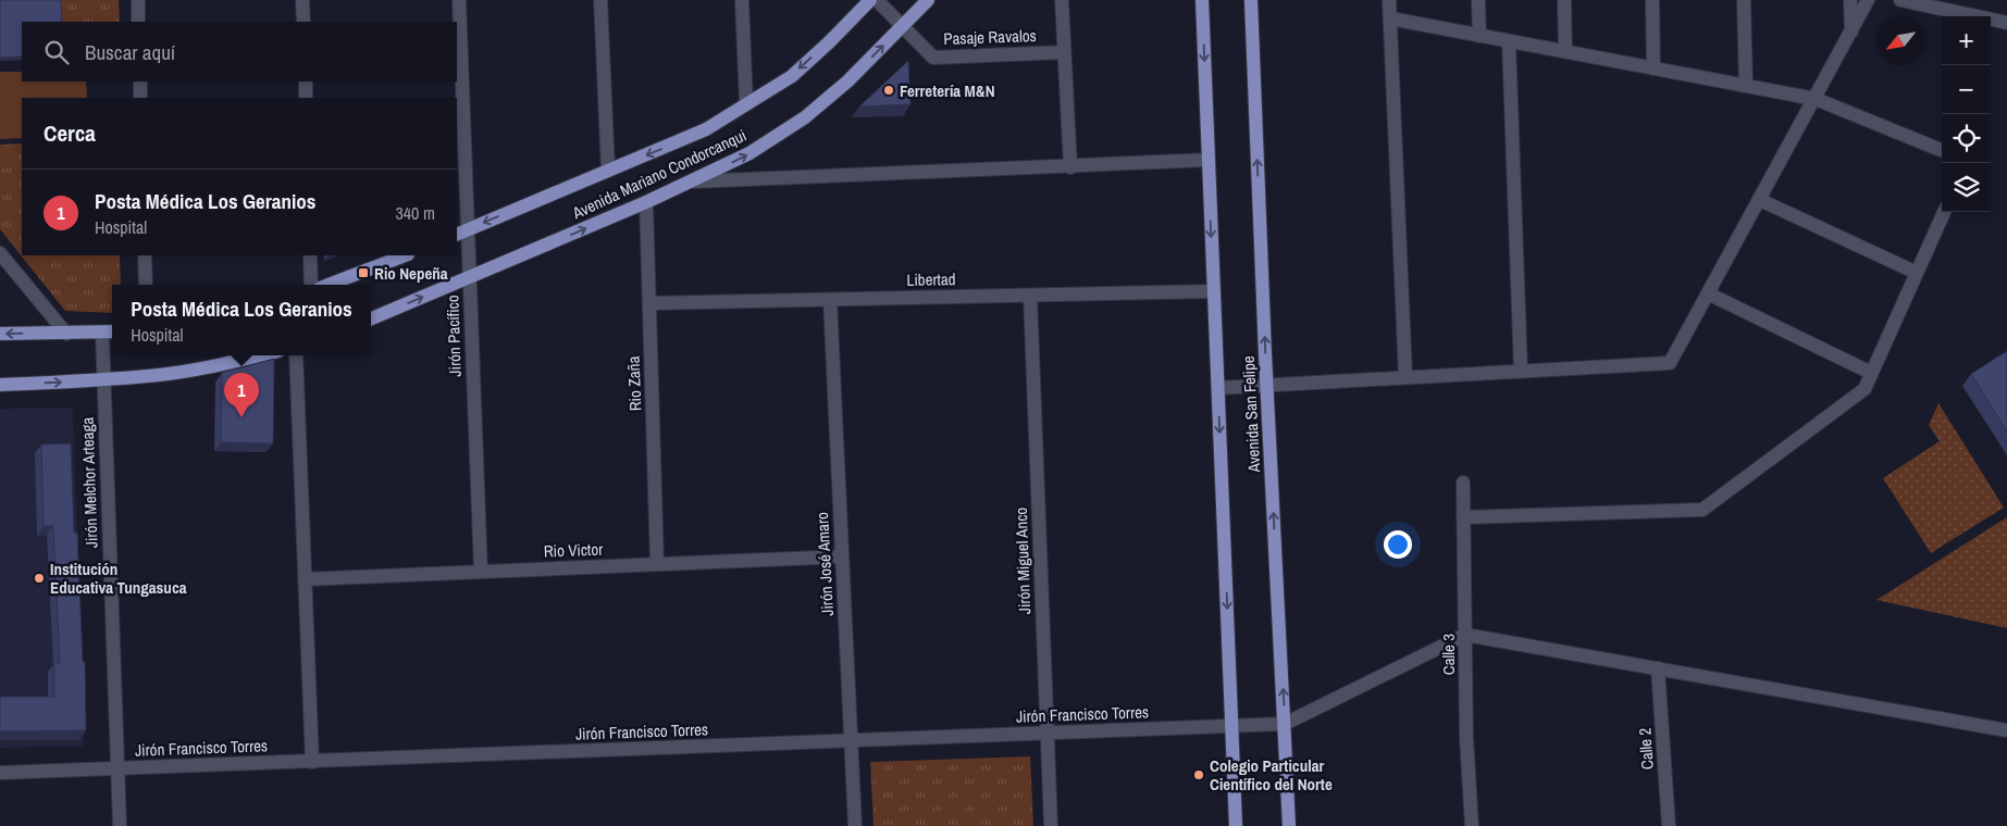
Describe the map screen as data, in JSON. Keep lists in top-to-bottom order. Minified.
{"streets":{"main road":["Avenida Mariano Condorcanqui","Avenida San Felipe"],"street":["Pasaje Ravalos","Libertad","Jirón Pacífico","Rio Zaña","Jirón Melchor Arteaga","Rio Victor","Jirón Miguel Anco","Jirón José Amaro","Calle 3","Jirón Francisco Torres","Calle 2"]},"crossings":[["Pasaje Ravalos","Avenida Mariano Condorcanqui"],["Avenida Mariano Condorcanqui","Jirón Pacífico"],["Avenida Mariano Condorcanqui","Rio Zaña"],["Libertad","Rio Zaña"],["Libertad","Avenida San Felipe"],["Libertad","Jirón Miguel Anco"],["Libertad","Jirón José Amaro"],["Jirón Pacífico","Rio Victor"],["Rio Zaña","Rio Victor"],["Avenida San Felipe","Jirón Francisco Torres"],["Jirón Melchor Arteaga","Jirón Francisco Torres"],["Rio Victor","Jirón José Amaro"],["Jirón Miguel Anco","Jirón Francisco Torres"],["Jirón José Amaro","Jirón Francisco Torres"]],"places":{"other":["Ferretería M&N","Institución Educativa Tungasuca","Colegio Particular Científico del Norte"],"transit":["Rio Nepeña"]},"north":"bottom left","page":{"map_buttons":["+","−"],"search":"Buscar aquí","heading":"Cerca","list":[{"mark":"1","name":"Posta Médica Los Geranios","note":"Hospital","value":"340 m"}],"popup":["Posta Médica Los Geranios","Hospital"],"pins":"1"}}
